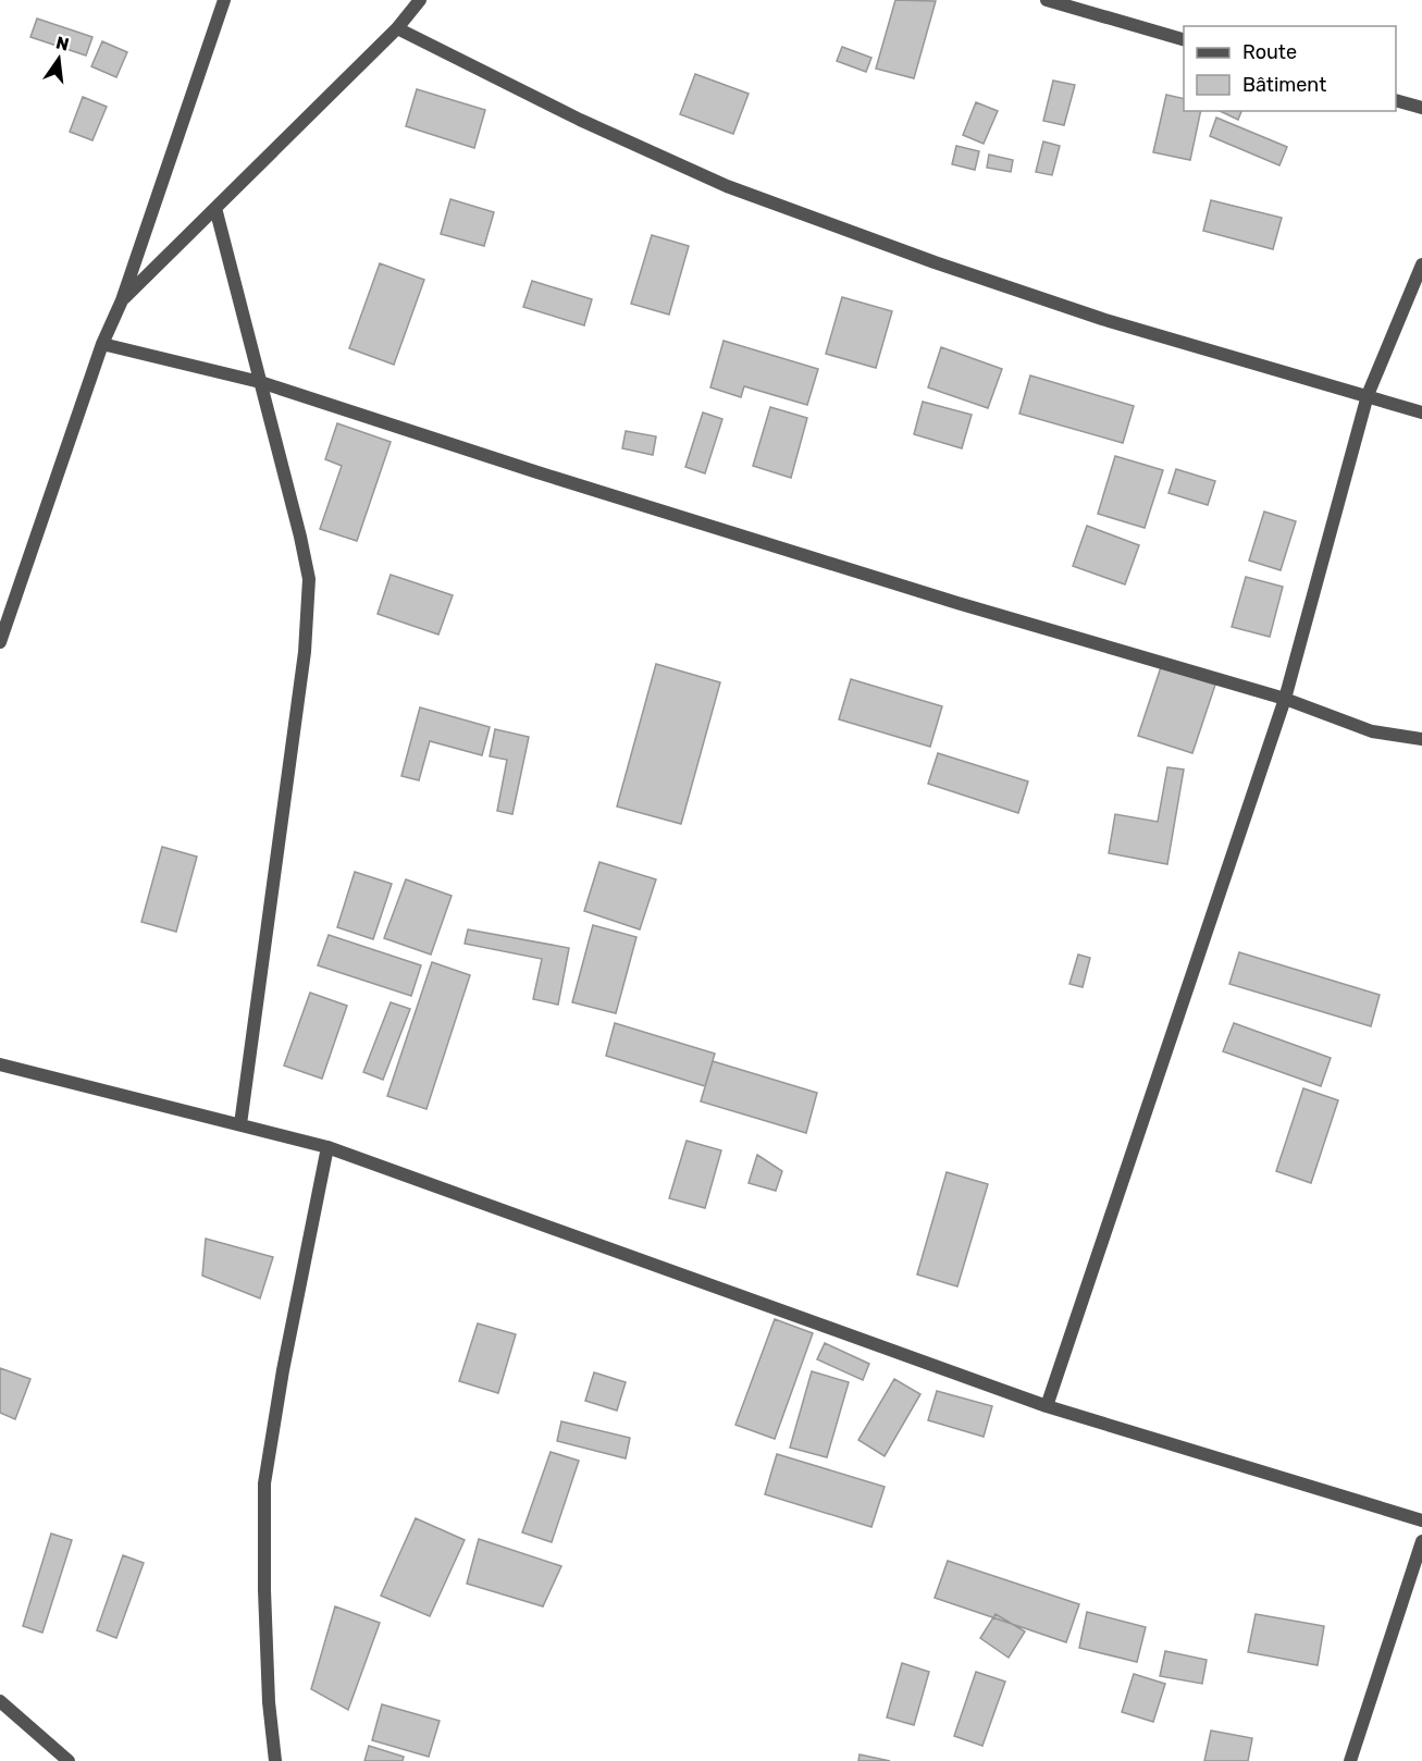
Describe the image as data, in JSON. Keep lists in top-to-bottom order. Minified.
{"legend":["Route","Bâtiment"],"north":"top"}
